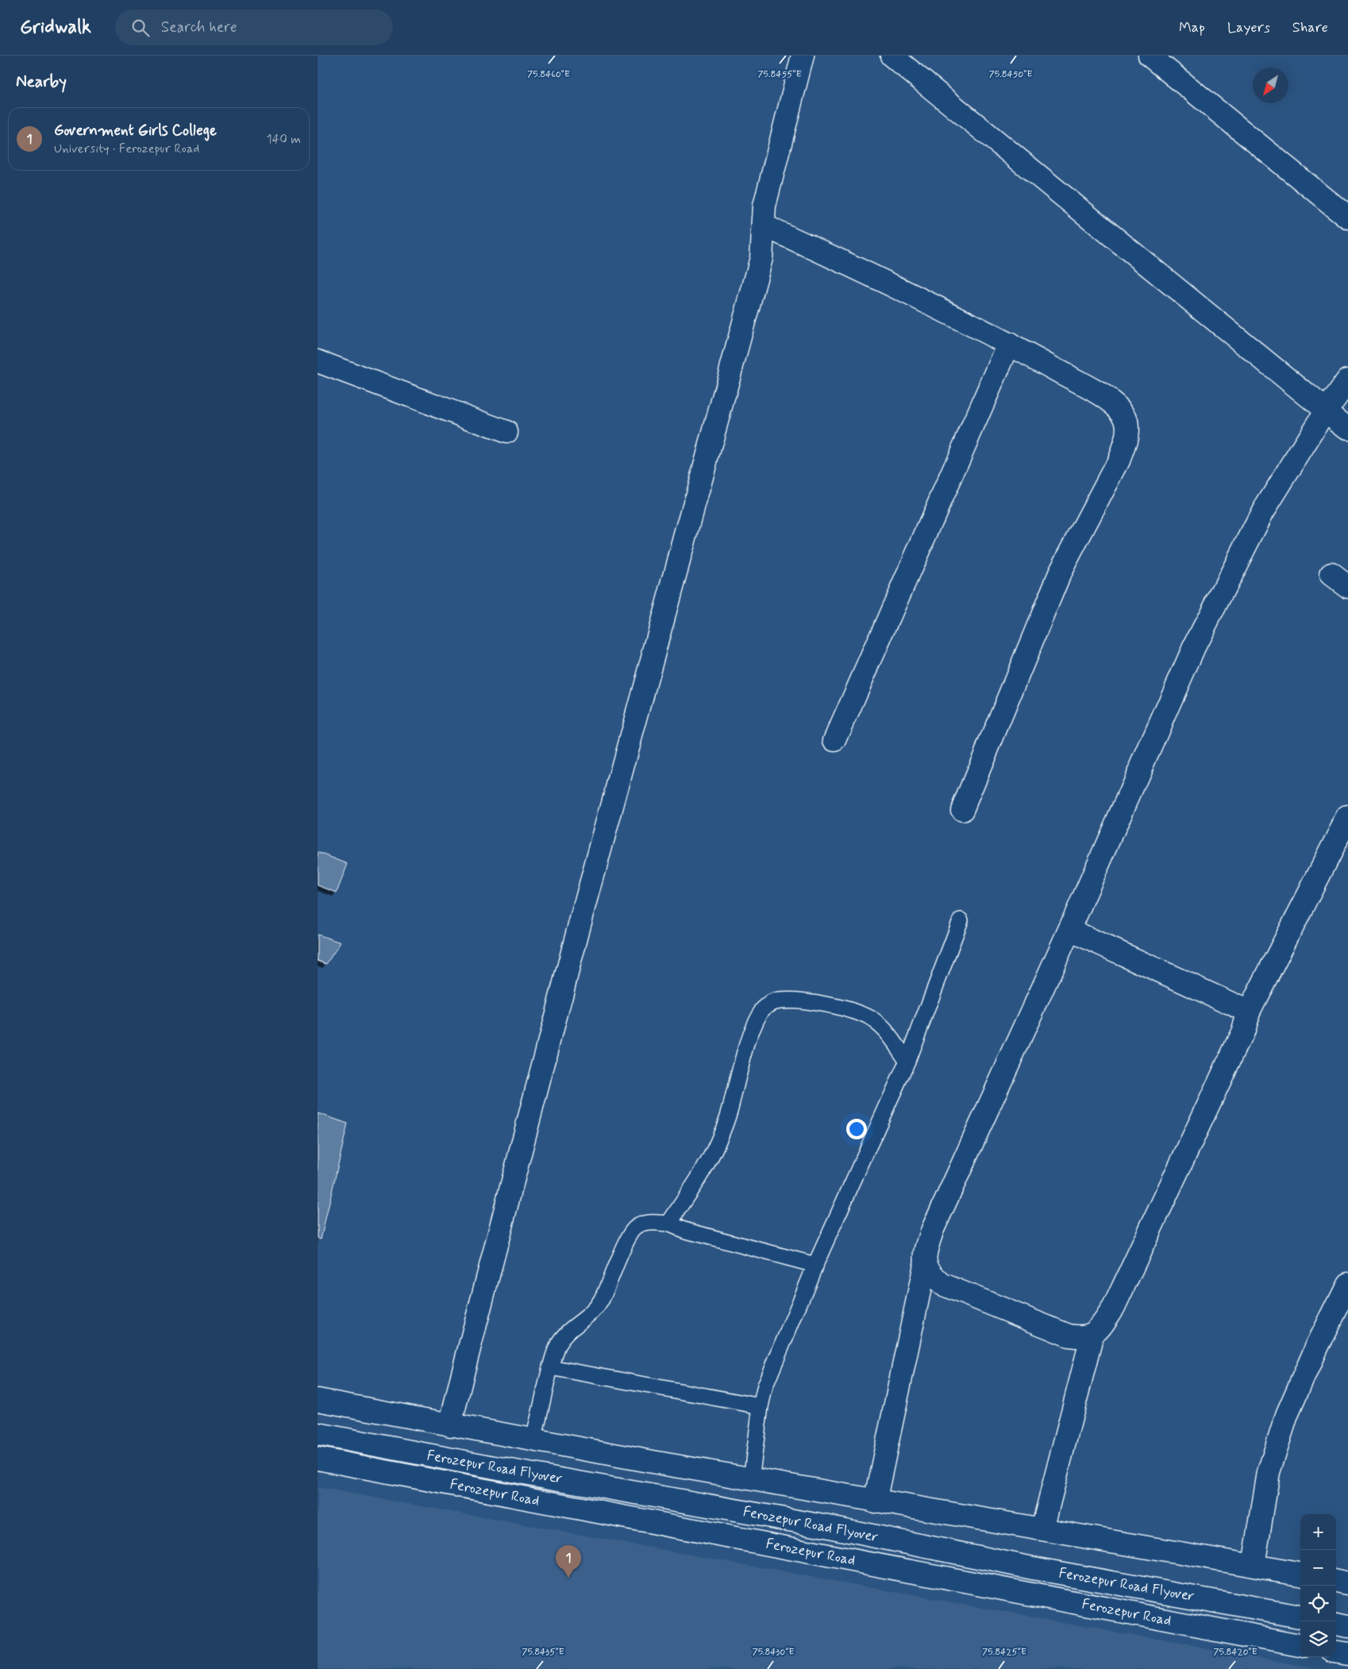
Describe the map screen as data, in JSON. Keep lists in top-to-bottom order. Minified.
{"streets":{"street":["Ferozepur Road Flyover","Ferozepur Road"]},"north":"bottom left","page":{"header":"Gridwalk","search":"Search here","nav":["Map","Layers","Share"],"heading":"Nearby","list":[{"mark":"1","name":"Government Girls College","note":"University · Ferozepur Road","value":"140 m"}],"map_buttons":["+","−"],"pins":"1"},"coordinates":["75.8455°E","75.8450°E","75.8460°E","75.8435°E","75.8430°E","75.8425°E","75.8420°E"]}
